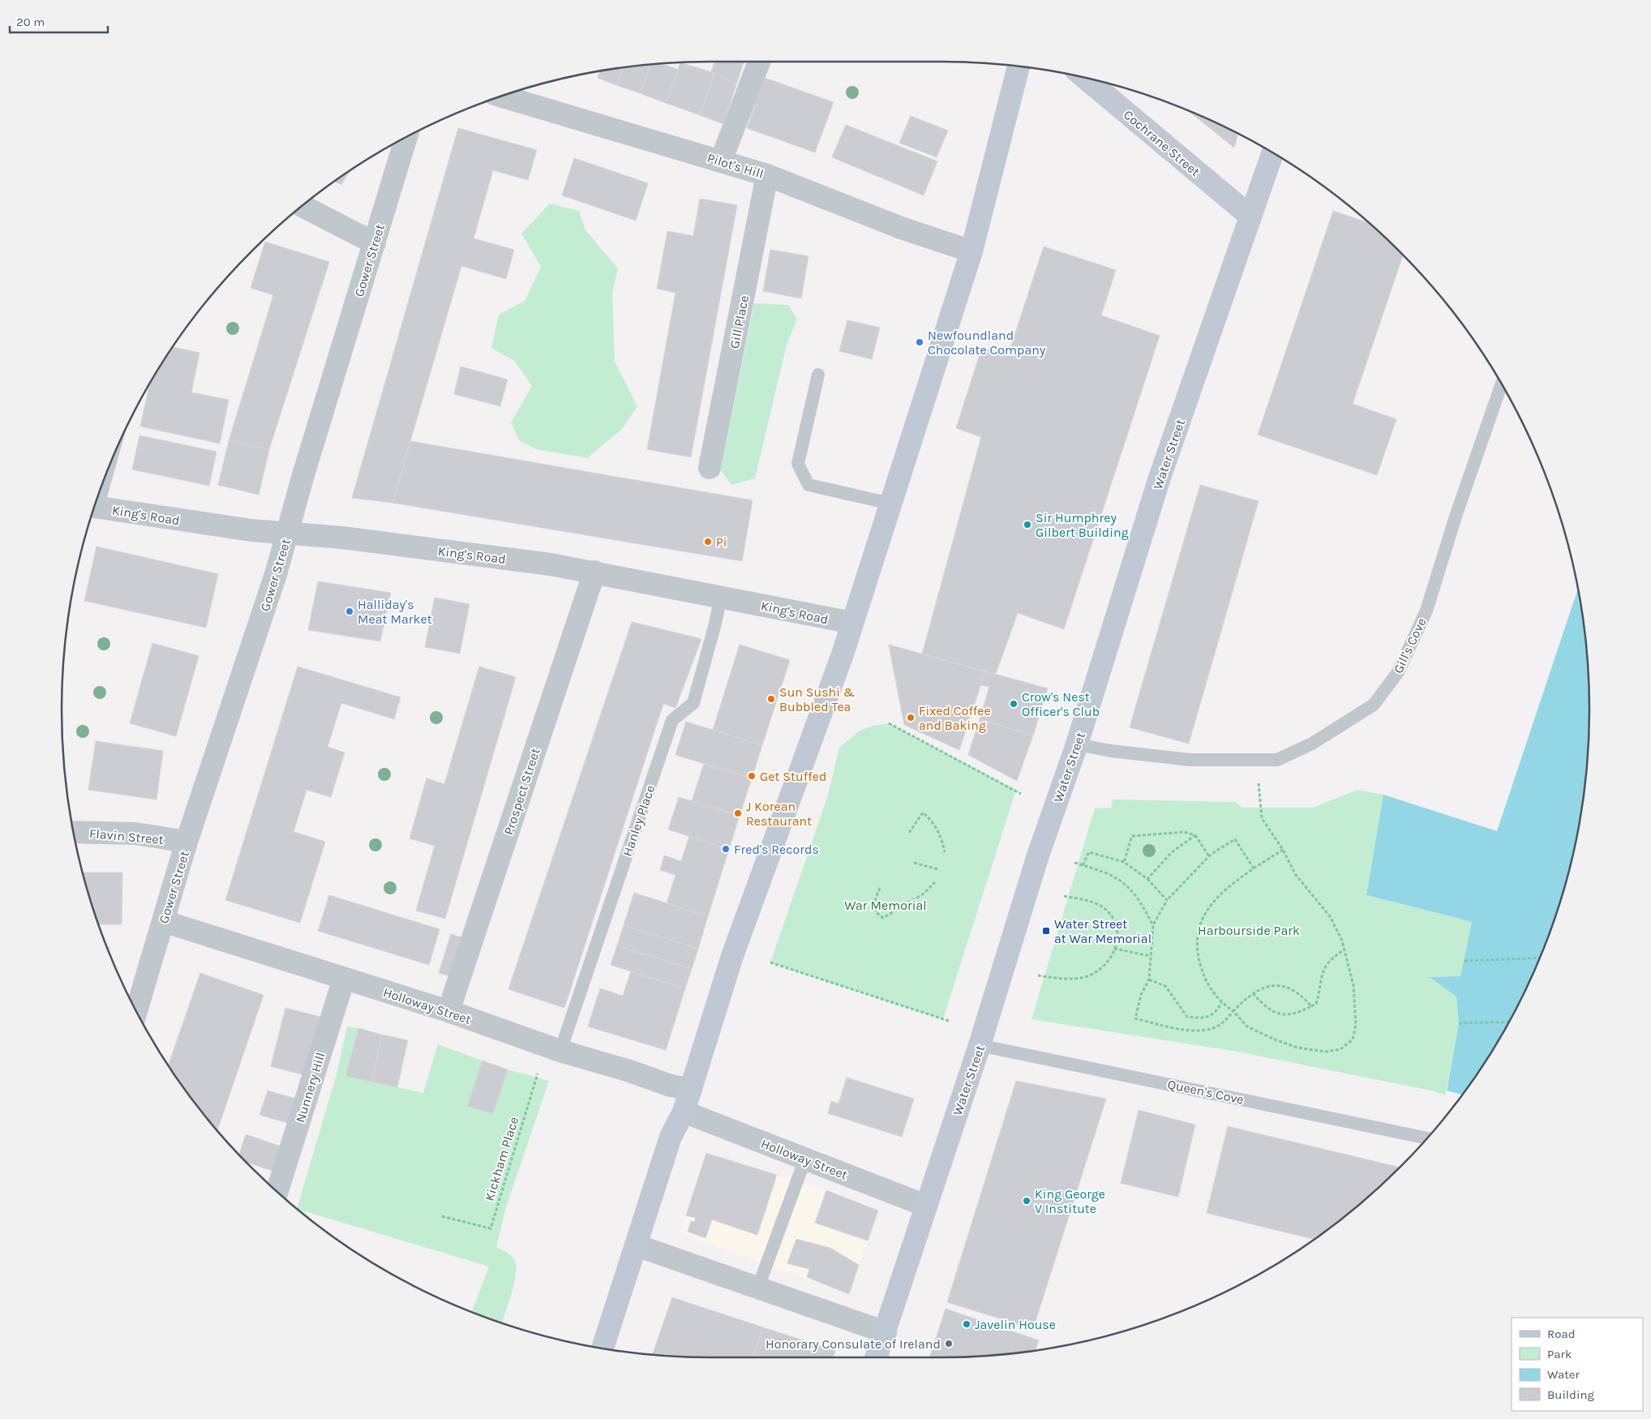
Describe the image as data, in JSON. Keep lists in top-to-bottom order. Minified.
{"streets":{"street":["Cochrane Street","Pilot's Hill","Gower Street","Gill Place","Water Street","King's Road","Prospect Street","Flavin Street","Holloway Street","Nunnery Hill"],"lane":["Gill's Cove","Hanley Place","Queen's Cove"],"path":["Kickham Place"]},"crossings":[["Cochrane Street","Water Street"],["Pilot's Hill","Gill Place"],["Gower Street","King's Road"],["Gower Street","Flavin Street"],["Gower Street","Holloway Street"],["Water Street","Gill's Cove"],["Water Street","Holloway Street"],["Water Street","Queen's Cove"],["King's Road","Prospect Street"],["King's Road","Hanley Place"],["Prospect Street","Holloway Street"],["Hanley Place","Holloway Street"],["Hanley Place","Kickham Place"],["Holloway Street","Nunnery Hill"],["Holloway Street","Kickham Place"]],"parks":["War Memorial","Harbourside Park"],"places":{"other":["Newfoundland Chocolate Company","Sir Humphrey Gilbert Building","Pi","Halliday's Meat Market","Sun Sushi & Bubbled Tea","Crow's Nest Officer's Club","Fixed Coffee and Baking","Get Stuffed","J Korean Restaurant","Fred's Records","King George V Institute","Javelin House","Honorary Consulate of Ireland"],"transit":["Water Street at War Memorial"]},"legend":["Road","Park","Water","Building"],"scale_bar":"20 m"}
